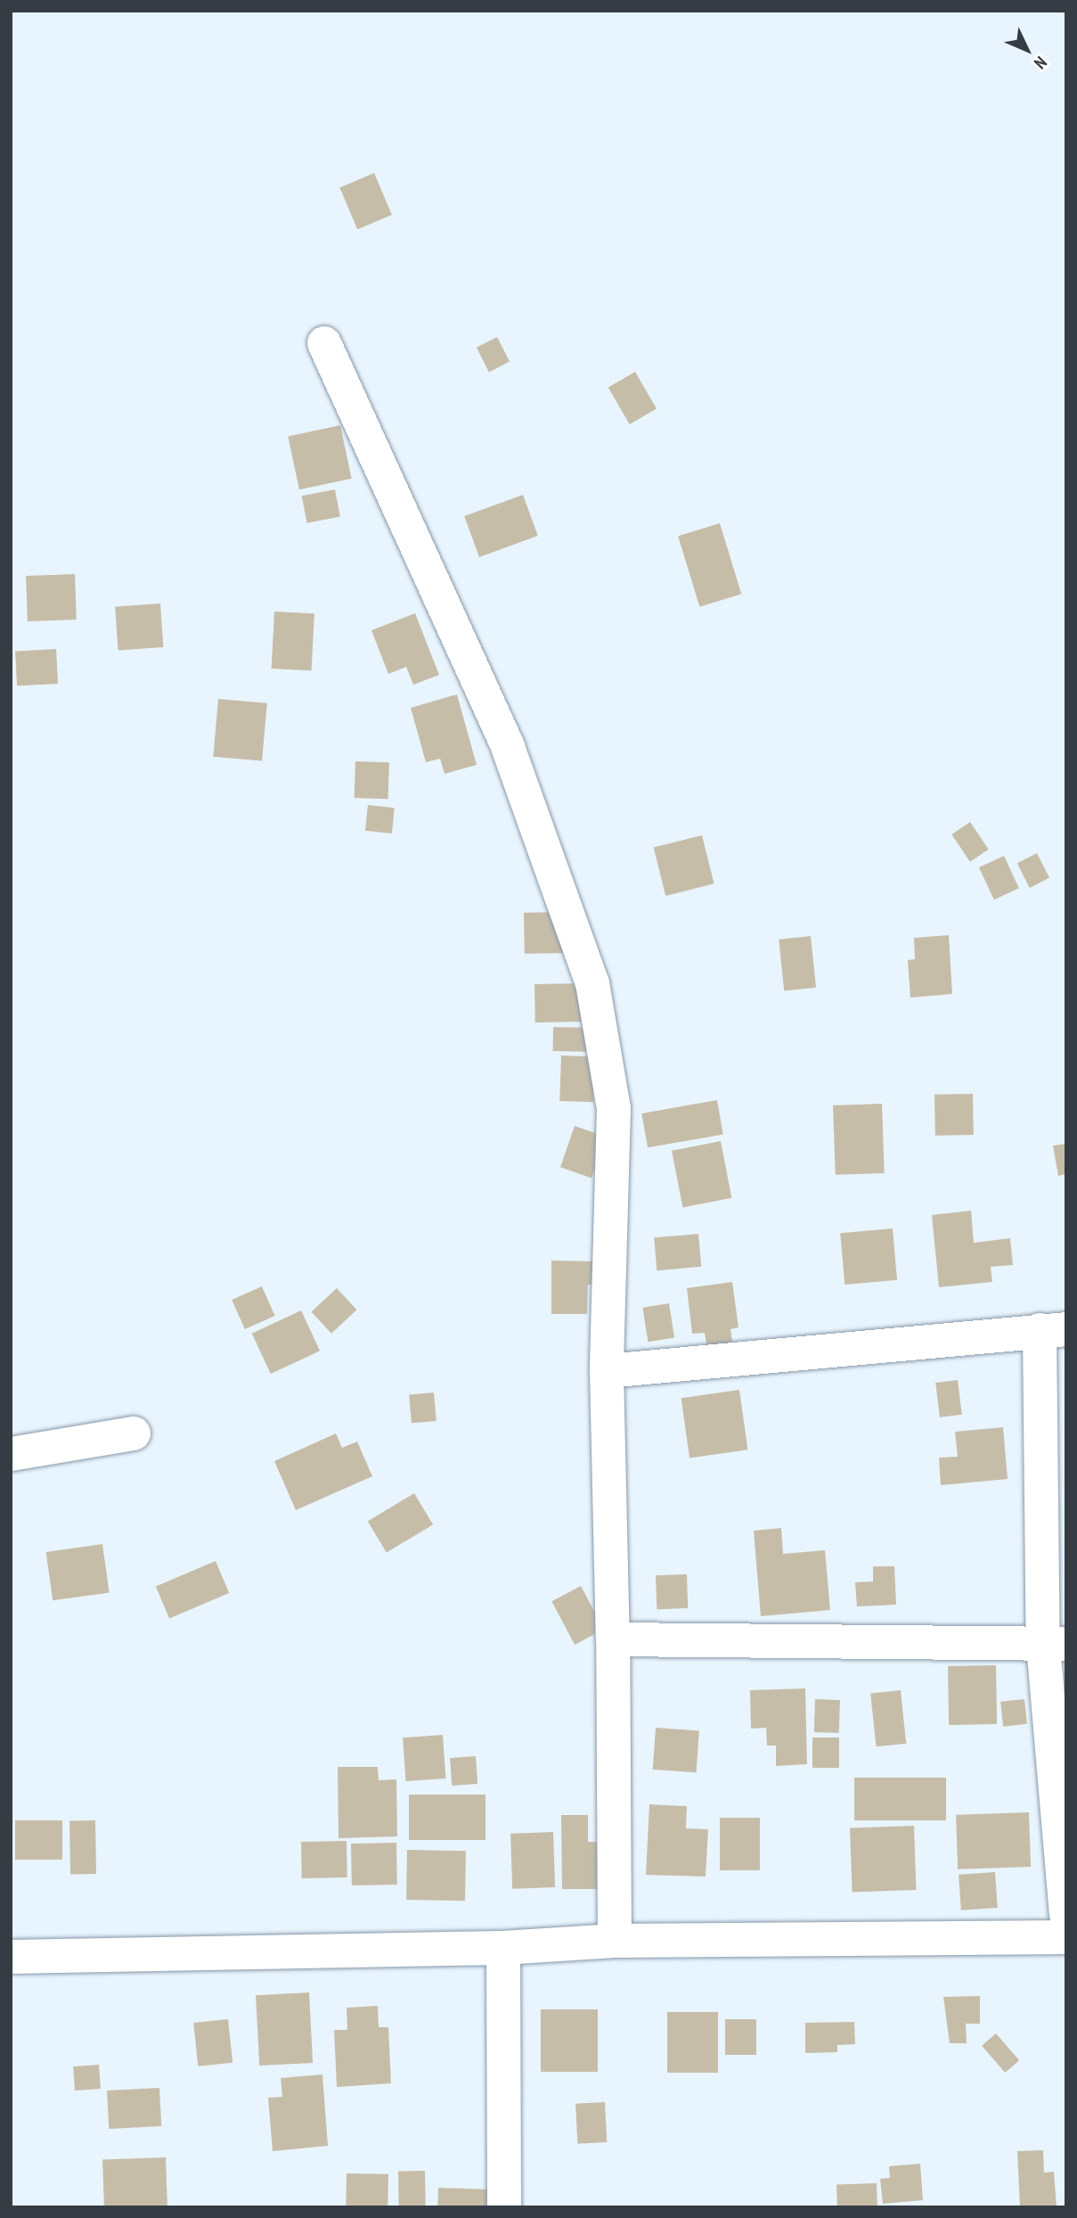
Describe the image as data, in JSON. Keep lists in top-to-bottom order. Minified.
{"north":"bottom right"}
